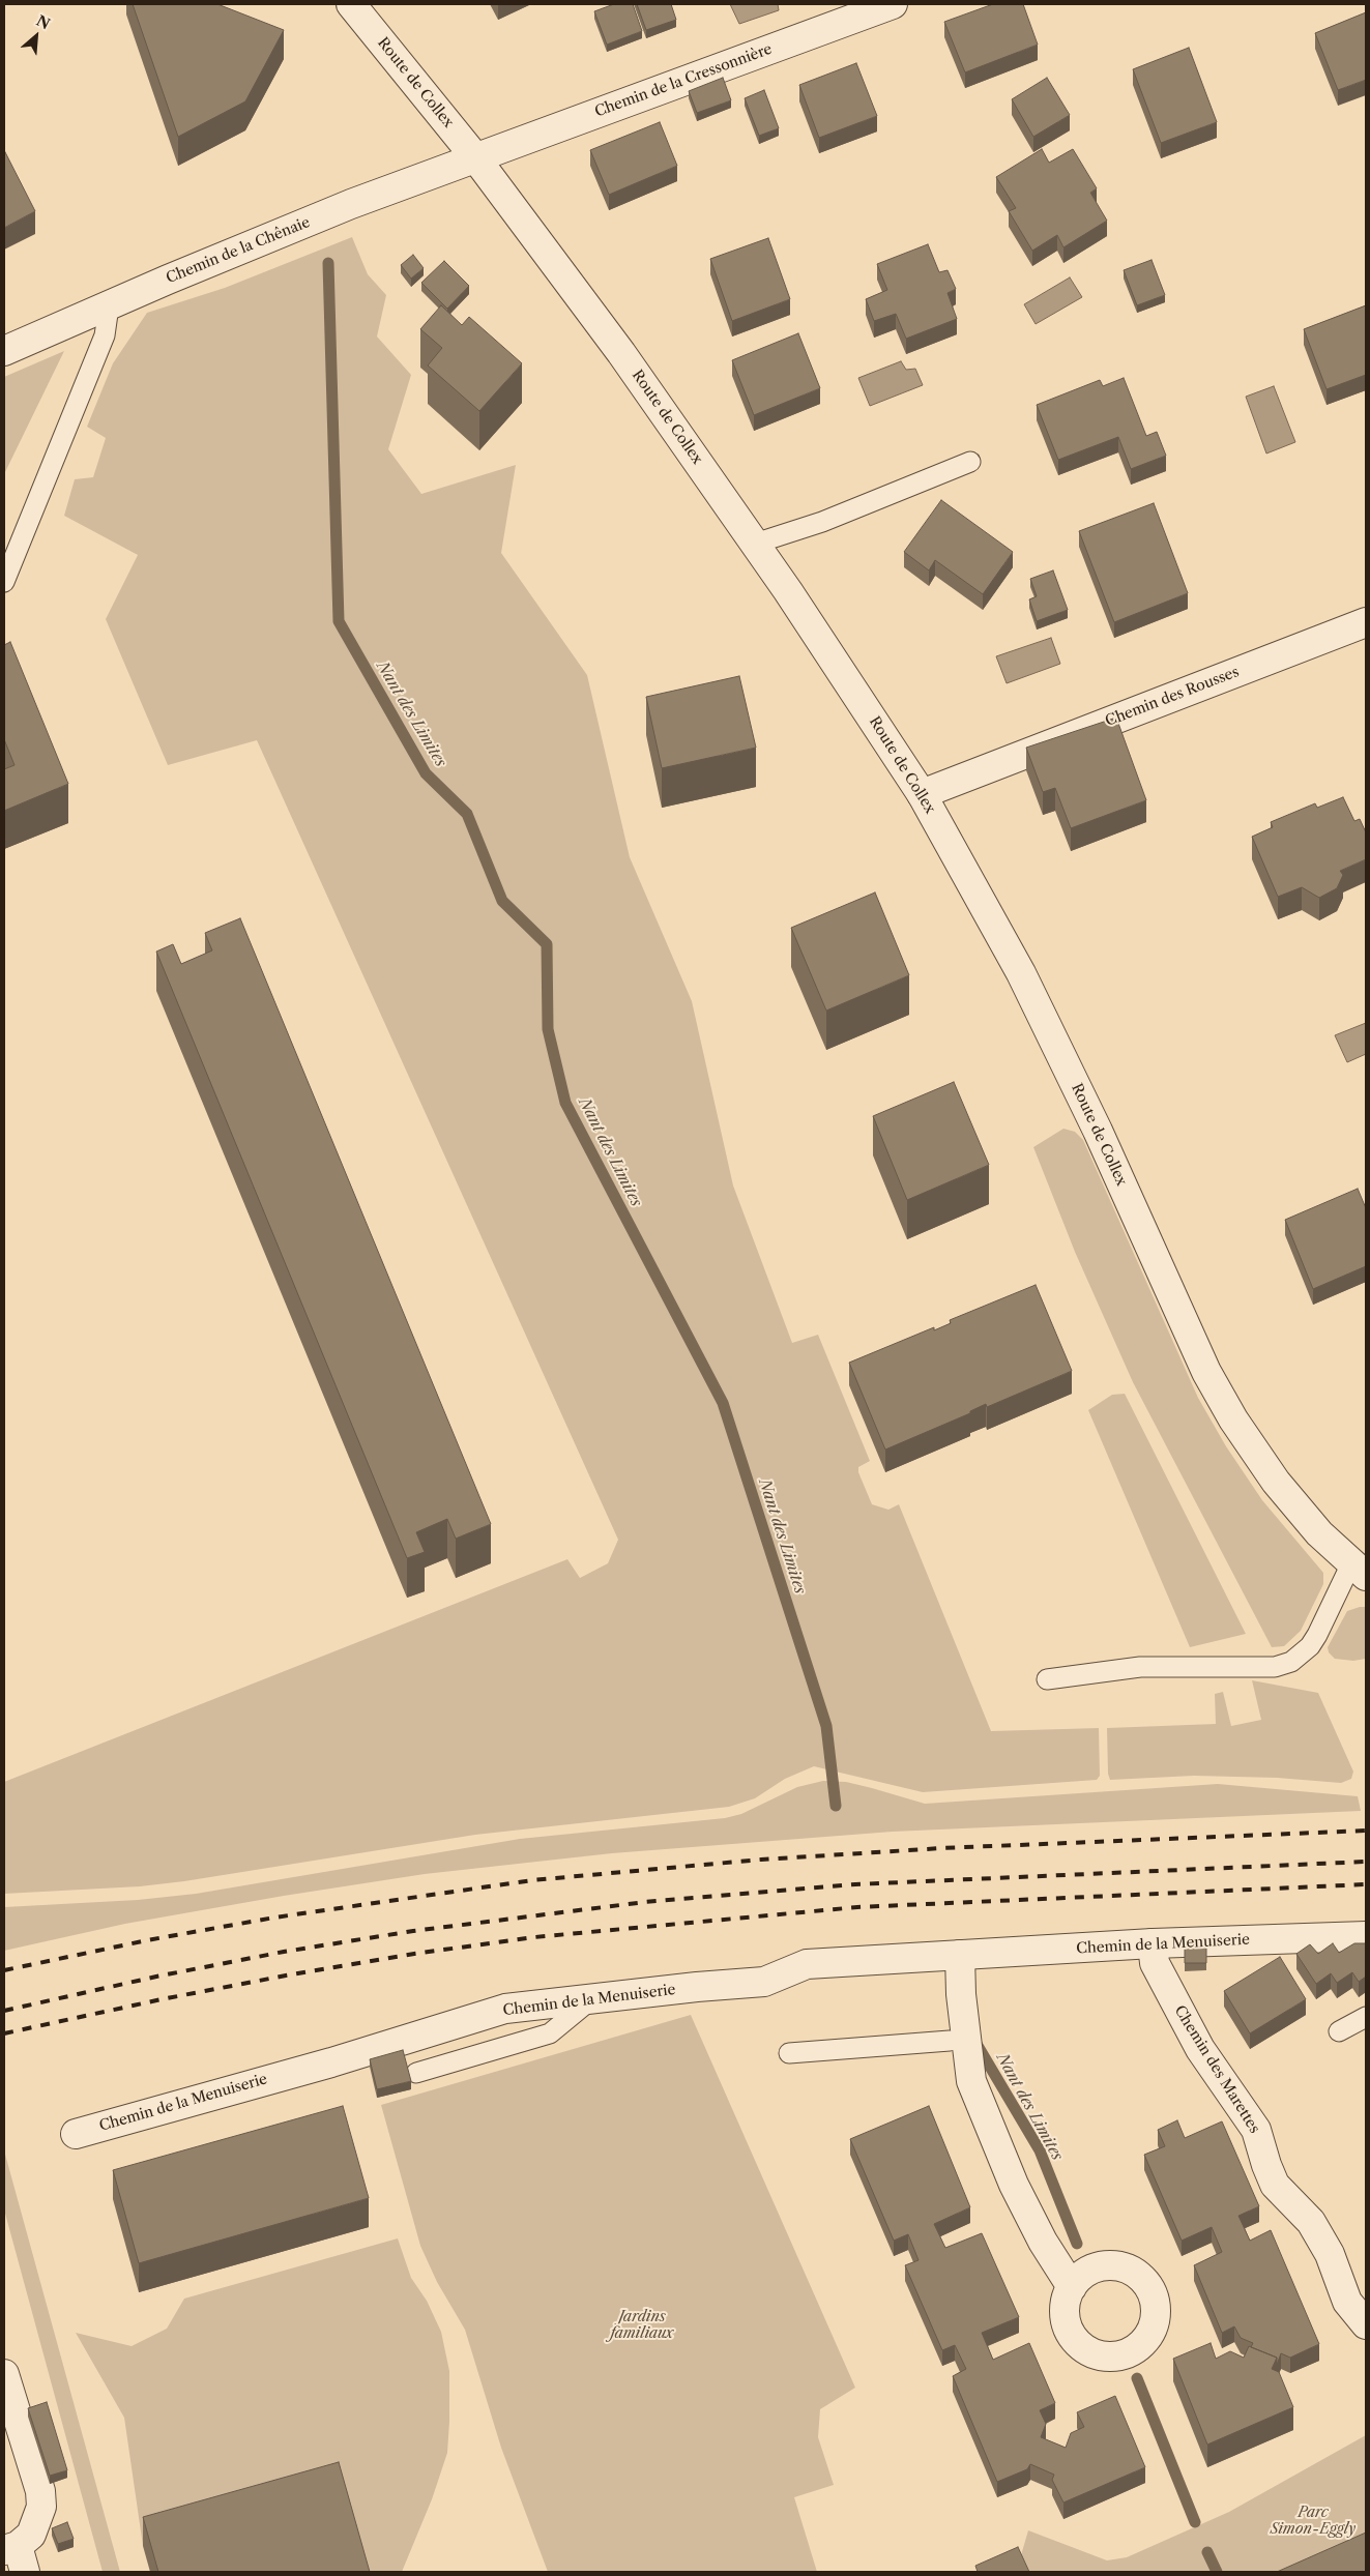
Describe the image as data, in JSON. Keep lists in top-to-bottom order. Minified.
{"streets":{"street":["Chemin de la Cressonnière","Route de Collex","Chemin de la Chênaie","Chemin des Rousses","Chemin de la Menuiserie","Chemin des Marettes"]},"crossings":[["Chemin de la Cressonnière","Route de Collex"],["Chemin de la Cressonnière","Chemin de la Chênaie"],["Route de Collex","Chemin de la Chênaie"],["Route de Collex","Chemin des Rousses"],["Chemin de la Menuiserie","Chemin des Marettes"]],"water":["Nant des Limites"],"parks":["Jardins familiaux","Parc Simon-Eggly"],"north":"top right"}
